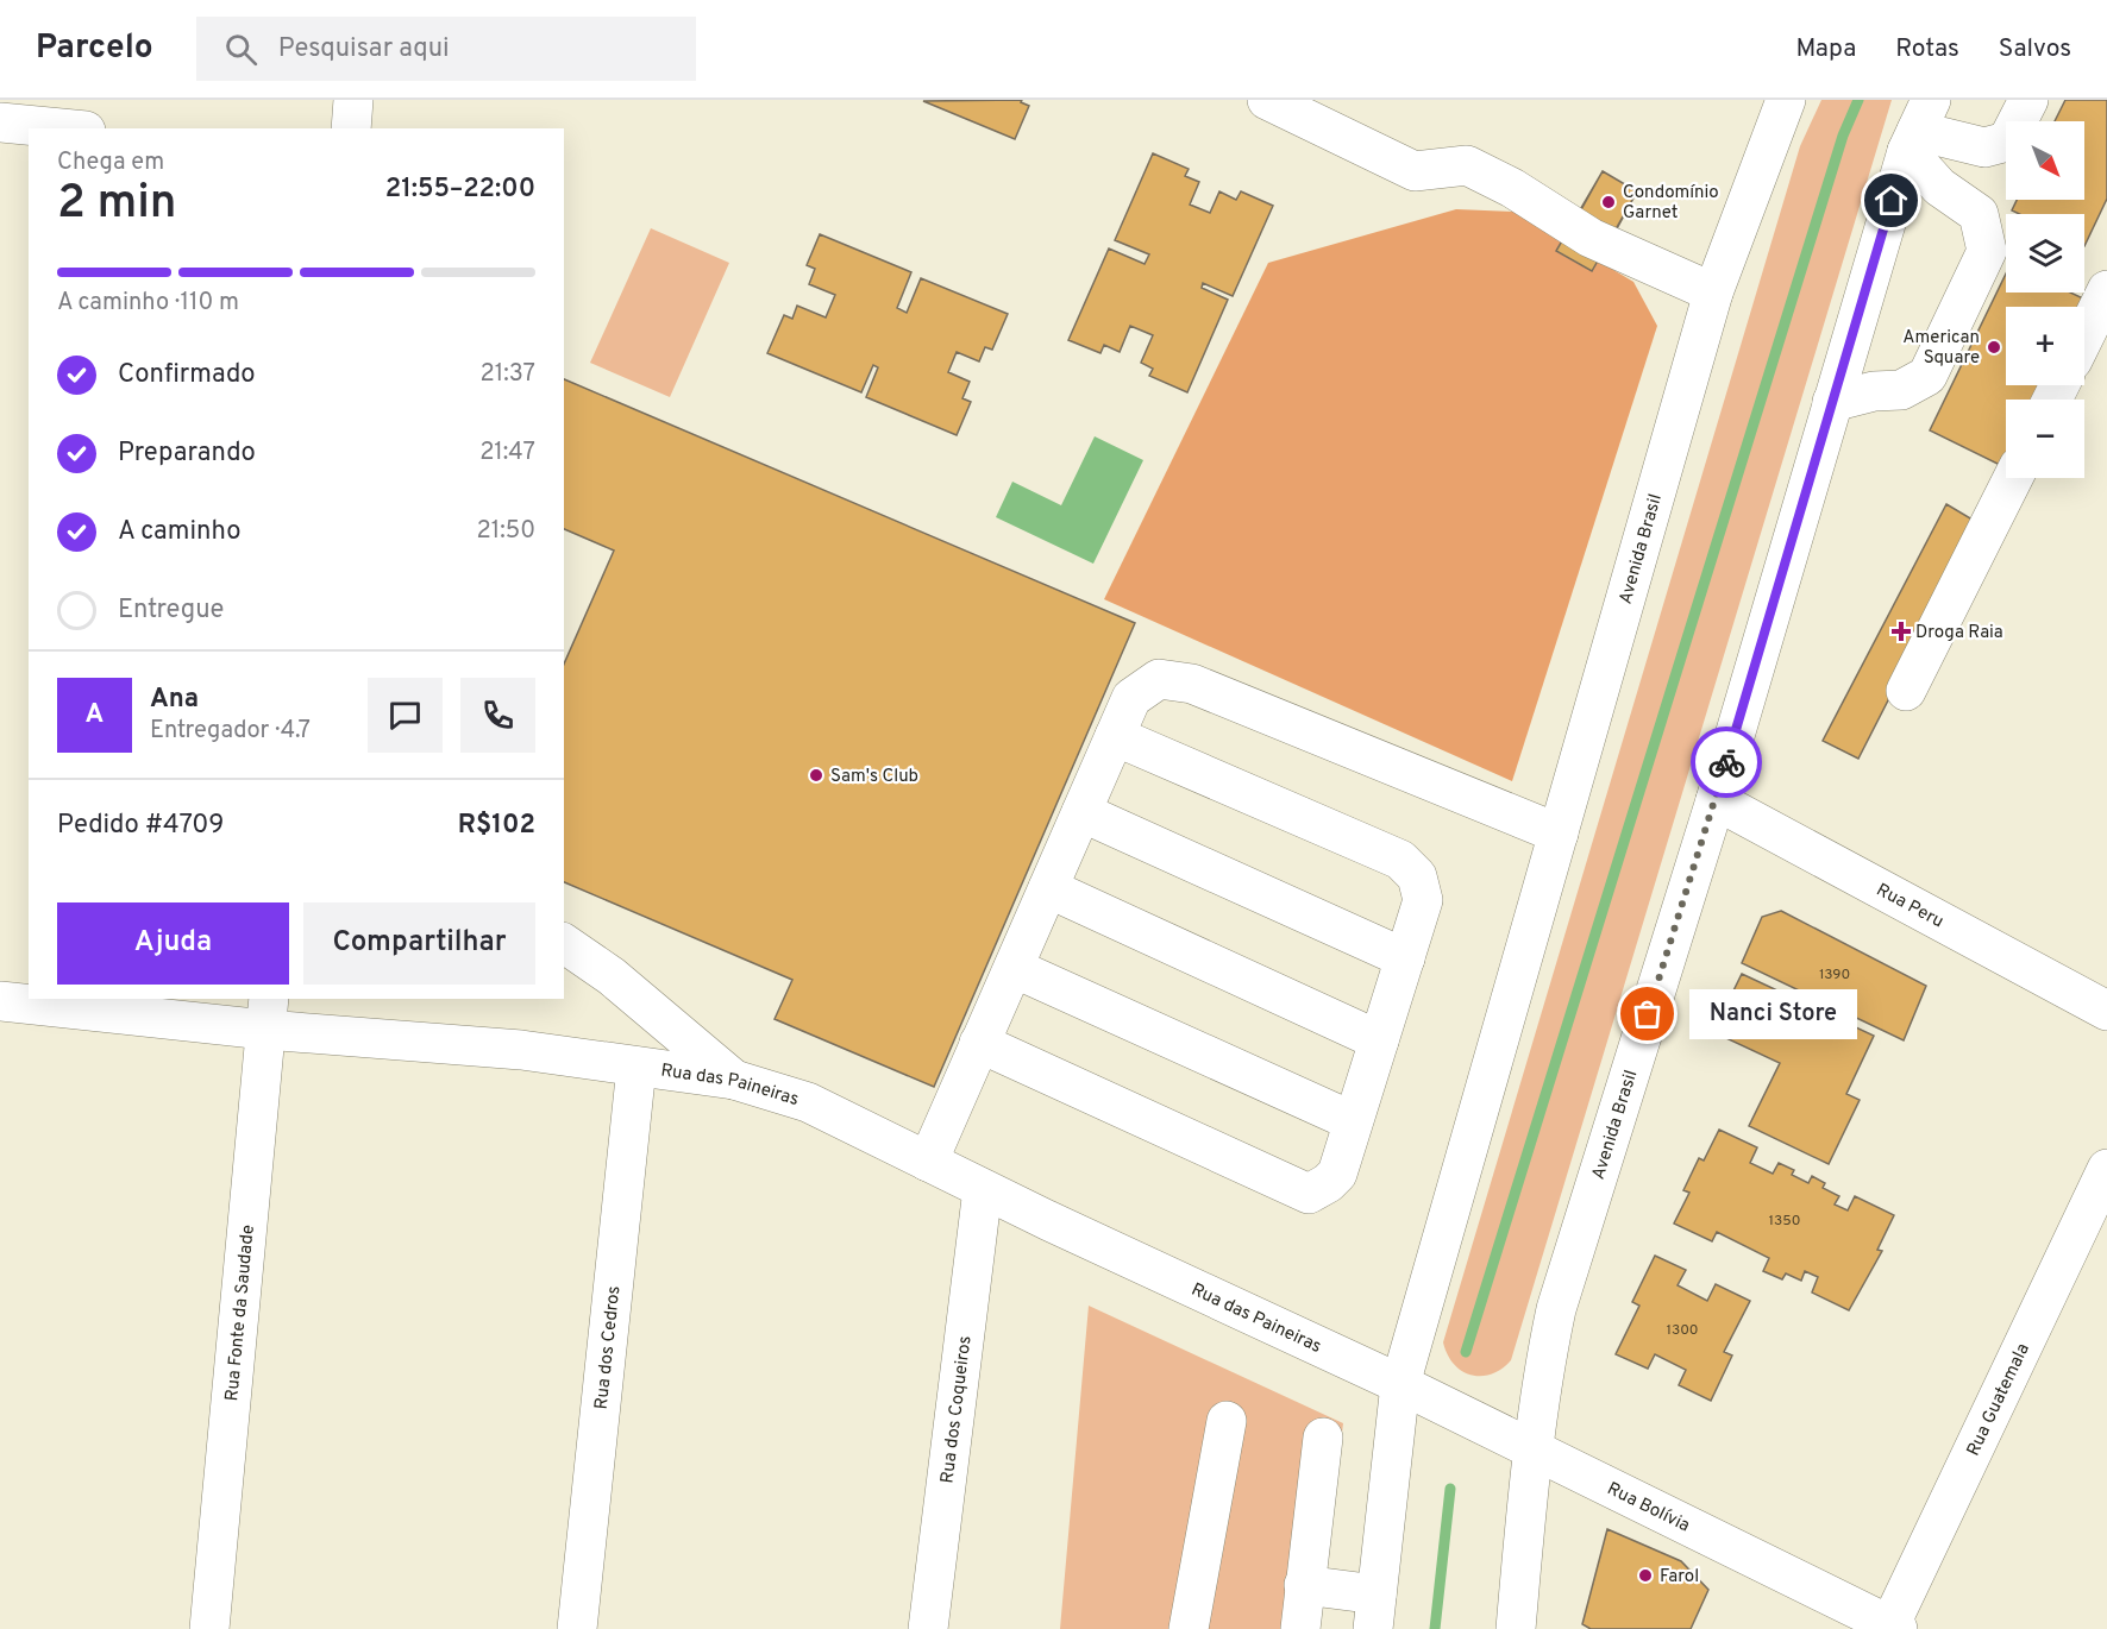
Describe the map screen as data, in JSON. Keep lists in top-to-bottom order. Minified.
{"streets":{"main road":["Avenida Brasil","Rua Peru","Rua das Paineiras","Rua Fonte da Saudade","Rua dos Cedros","Rua Guatemala","Rua dos Coqueiros","Rua Bolívia"]},"crossings":[["Avenida Brasil","Rua Peru"],["Avenida Brasil","Rua das Paineiras"],["Avenida Brasil","Rua Bolívia"],["Rua das Paineiras","Rua Fonte da Saudade"],["Rua das Paineiras","Rua dos Cedros"],["Rua das Paineiras","Rua dos Coqueiros"],["Rua das Paineiras","Rua Bolívia"],["Rua Guatemala","Rua Bolívia"]],"places":{"other":["Condomínio Garnet","American Square","Sam's Club","Nanci Store","Farol"],"health":["Droga Raia"]},"house_numbers":["1390","1350","1300"],"north":"bottom right","page":{"header":"Parcelo","search":"Pesquisar aqui","nav":["Mapa","Rotas","Salvos"],"map_buttons":["+","−"],"heading":["2 min","Chega em","21:55–22:00"],"panel":["Ana","Entregador · 4.7","Pedido #4709","R$102"],"bar":"A caminho · 110 m","list":[["Confirmado","21:37"],["Preparando","21:47"],["A caminho","21:50"],"Entregue"],"round":"A","buttons":["Ajuda","Compartilhar"],"bubble":"Nanci Store"}}
